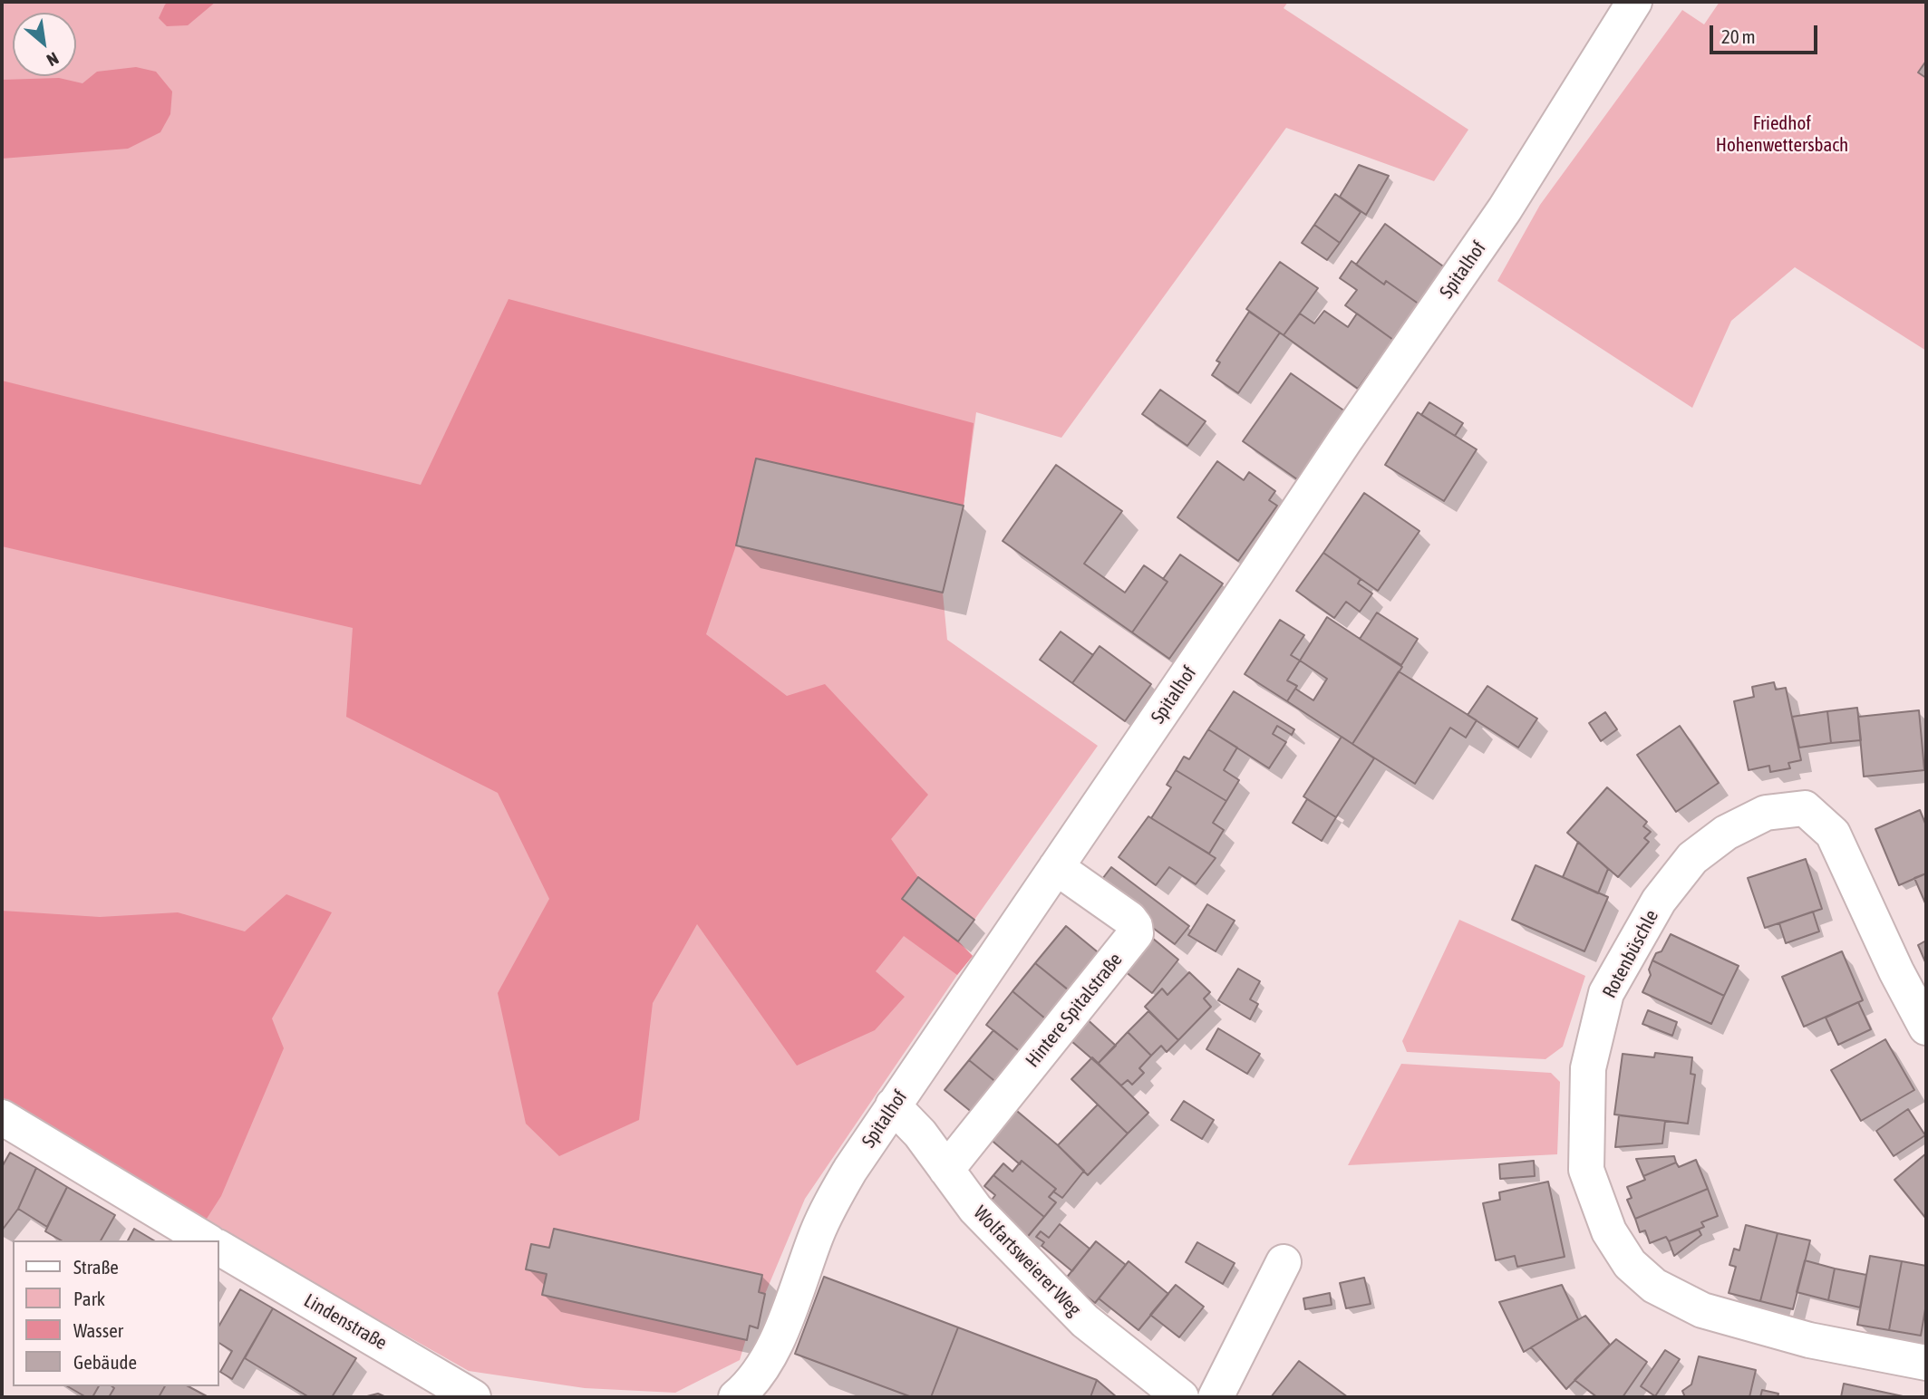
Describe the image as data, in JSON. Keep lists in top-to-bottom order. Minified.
{"streets":{"street":["Spitalhof","Rotenbüschle","Hintere Spitalstraße","Wolfartsweierer Weg","Lindenstraße"]},"crossings":[["Spitalhof","Hintere Spitalstraße"],["Spitalhof","Wolfartsweierer Weg"],["Hintere Spitalstraße","Wolfartsweierer Weg"]],"parks":["Friedhof Hohenwettersbach"],"legend":["Straße","Park","Wasser","Gebäude"],"scale_bar":"20 m","north":"bottom right"}
